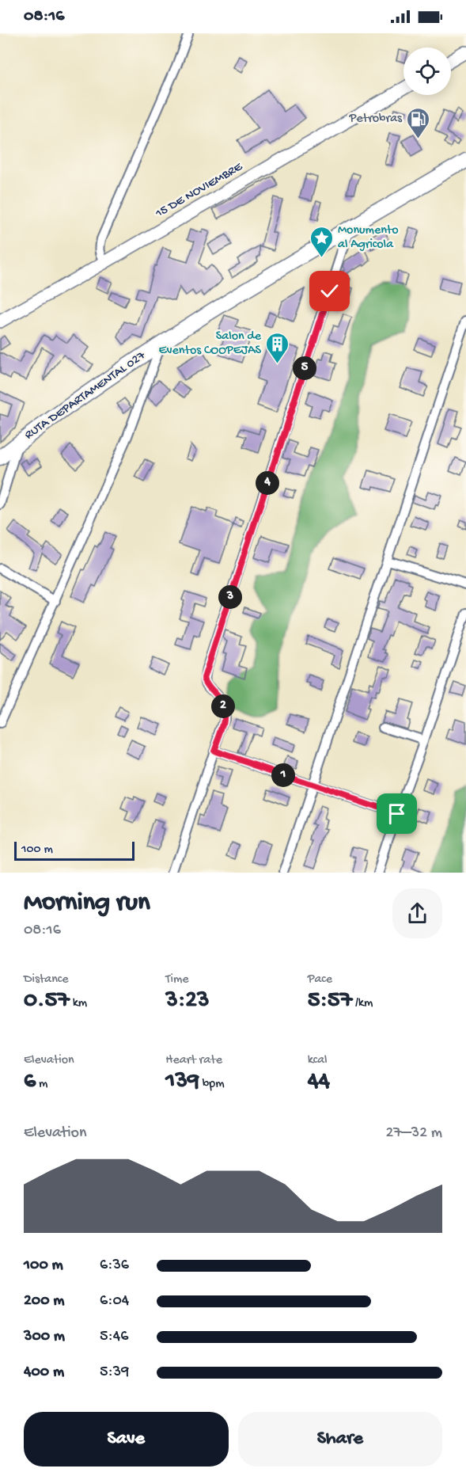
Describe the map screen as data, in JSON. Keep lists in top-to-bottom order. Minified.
{"streets":{"main road":["RUTA DEPARTAMENTAL 027"],"street":["15 DE NOVIEMBRE"]},"places":{"fuel station":["Petrobras"],"place":["Monumento al Agricola"],"building":["Salon de Eventos COOPEJAS"]},"scale_bar":"100 m","page":{"status":"08:16","pins":["5","4","3","2","1"],"scale":"100 m","heading":["Morning run","08:16"],"stats":[["Distance","0.57 km"],["Time","3:23"],["Pace","5:57 /km"],["Elevation","6 m"],["Heart rate","139 bpm"],["kcal","44"]],"chart":["Elevation","27–32 m"],"list":[{"name":"100 m","note":"6:36"},{"name":"200 m","note":"6:04"},{"name":"300 m","note":"5:46"},{"name":"400 m","note":"5:39"}],"buttons":["Save","Share"]}}
